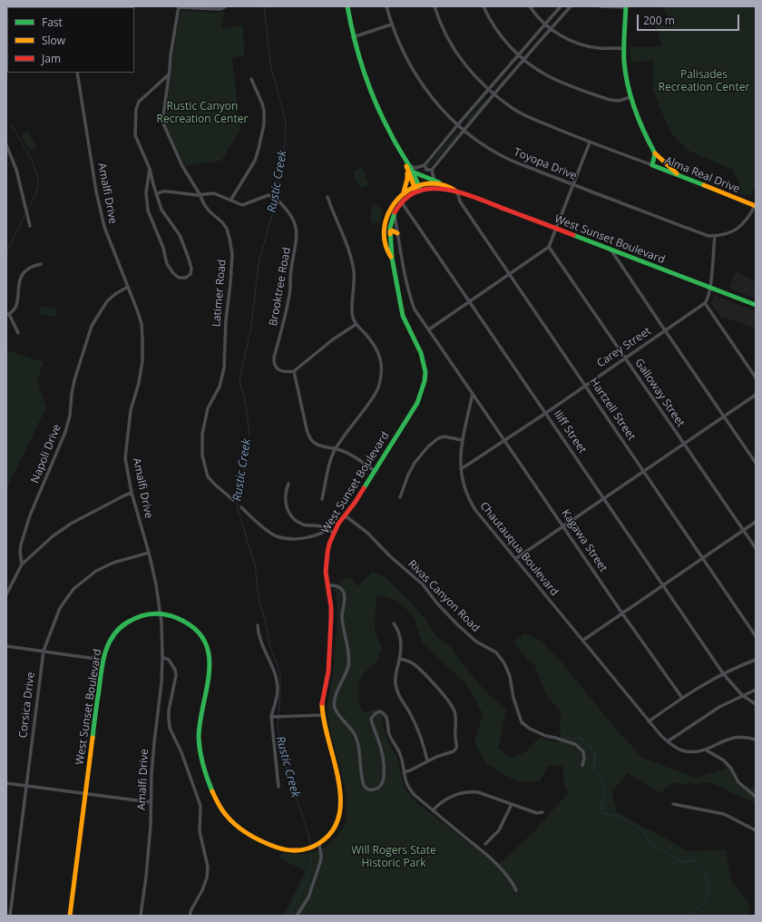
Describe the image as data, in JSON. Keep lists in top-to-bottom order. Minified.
{"streets":{"main road":["Alma Real Drive","West Sunset Boulevard"],"street":["Toyopa Drive","Amalfi Drive","Brooktree Road","Latimer Road","Carey Street","Galloway Street","Hartzell Street","Iliff Street","Napoli Drive","Kagawa Street","Chautauqua Boulevard","Rivas Canyon Road","Corsica Drive"]},"crossings":[["Toyopa Drive","Alma Real Drive"],["Amalfi Drive","West Sunset Boulevard"],["Amalfi Drive","Napoli Drive"],["Amalfi Drive","Corsica Drive"],["West Sunset Boulevard","Hartzell Street"],["West Sunset Boulevard","Iliff Street"],["West Sunset Boulevard","Rivas Canyon Road"],["Brooktree Road","Latimer Road"],["Carey Street","Galloway Street"],["Carey Street","Hartzell Street"],["Carey Street","Iliff Street"],["Carey Street","Kagawa Street"],["Carey Street","Chautauqua Boulevard"],["Kagawa Street","Chautauqua Boulevard"]],"water":["Rustic Creek"],"parks":["Palisades Recreation Center","Rustic Canyon Recreation Center","Will Rogers State Historic Park"],"legend":["Fast","Slow","Jam"],"scale_bar":"200 m"}
